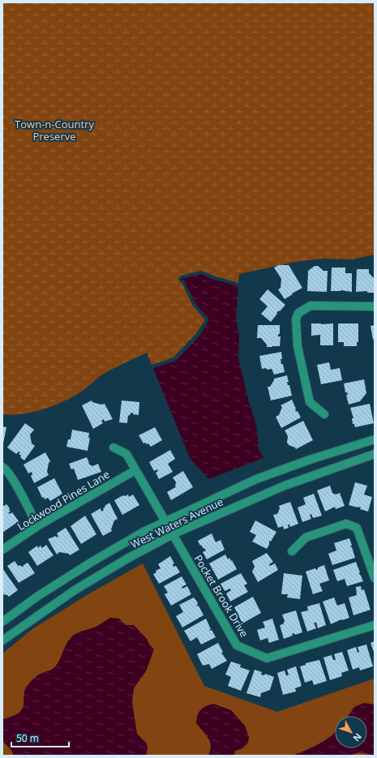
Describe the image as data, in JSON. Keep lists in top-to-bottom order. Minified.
{"streets":{"street":["Lockwood Pines Lane","West Waters Avenue","Pocket Brook Drive"]},"crossings":[["Lockwood Pines Lane","Pocket Brook Drive"],["West Waters Avenue","Pocket Brook Drive"]],"parks":["Town-n-Country Preserve"],"scale_bar":"50 m","north":"bottom right"}
